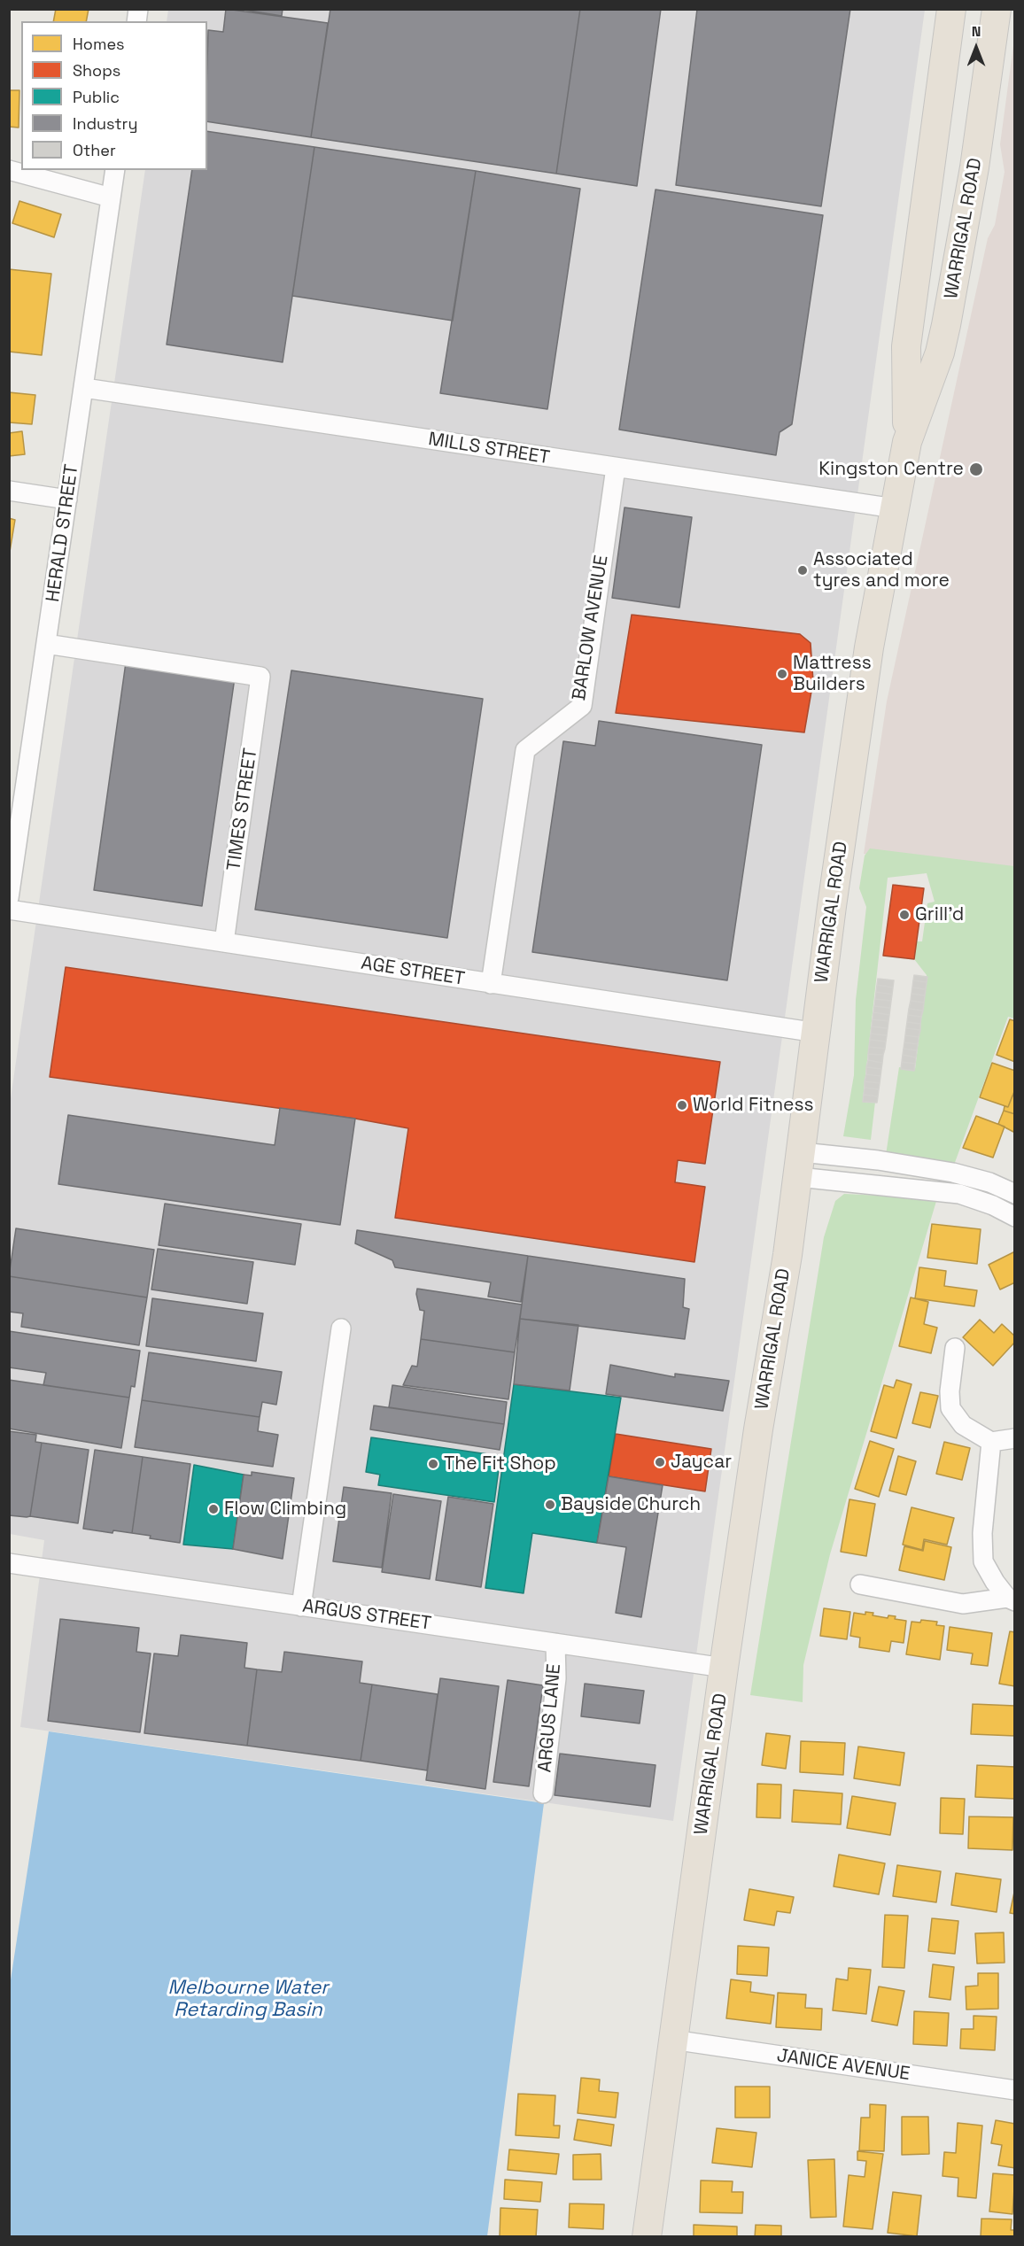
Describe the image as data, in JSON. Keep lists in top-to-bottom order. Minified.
{"streets":{"highway":["WARRIGAL ROAD"],"street":["MILLS STREET","HERALD STREET","BARLOW AVENUE","TIMES STREET","AGE STREET","ARGUS STREET","ARGUS LANE","JANICE AVENUE"]},"crossings":[["WARRIGAL ROAD","MILLS STREET"],["WARRIGAL ROAD","AGE STREET"],["WARRIGAL ROAD","ARGUS STREET"],["WARRIGAL ROAD","JANICE AVENUE"],["MILLS STREET","HERALD STREET"],["MILLS STREET","BARLOW AVENUE"],["HERALD STREET","TIMES STREET"],["BARLOW AVENUE","AGE STREET"],["TIMES STREET","AGE STREET"],["ARGUS STREET","ARGUS LANE"]],"water":["Melbourne Water Retarding Basin"],"places":["Kingston Centre","Associated tyres and more","Mattress Builders","Grill'd","World Fitness","Jaycar","The Fit Shop","Bayside Church","Flow Climbing"],"legend":["Homes","Shops","Public","Industry","Other"],"north":"top"}
